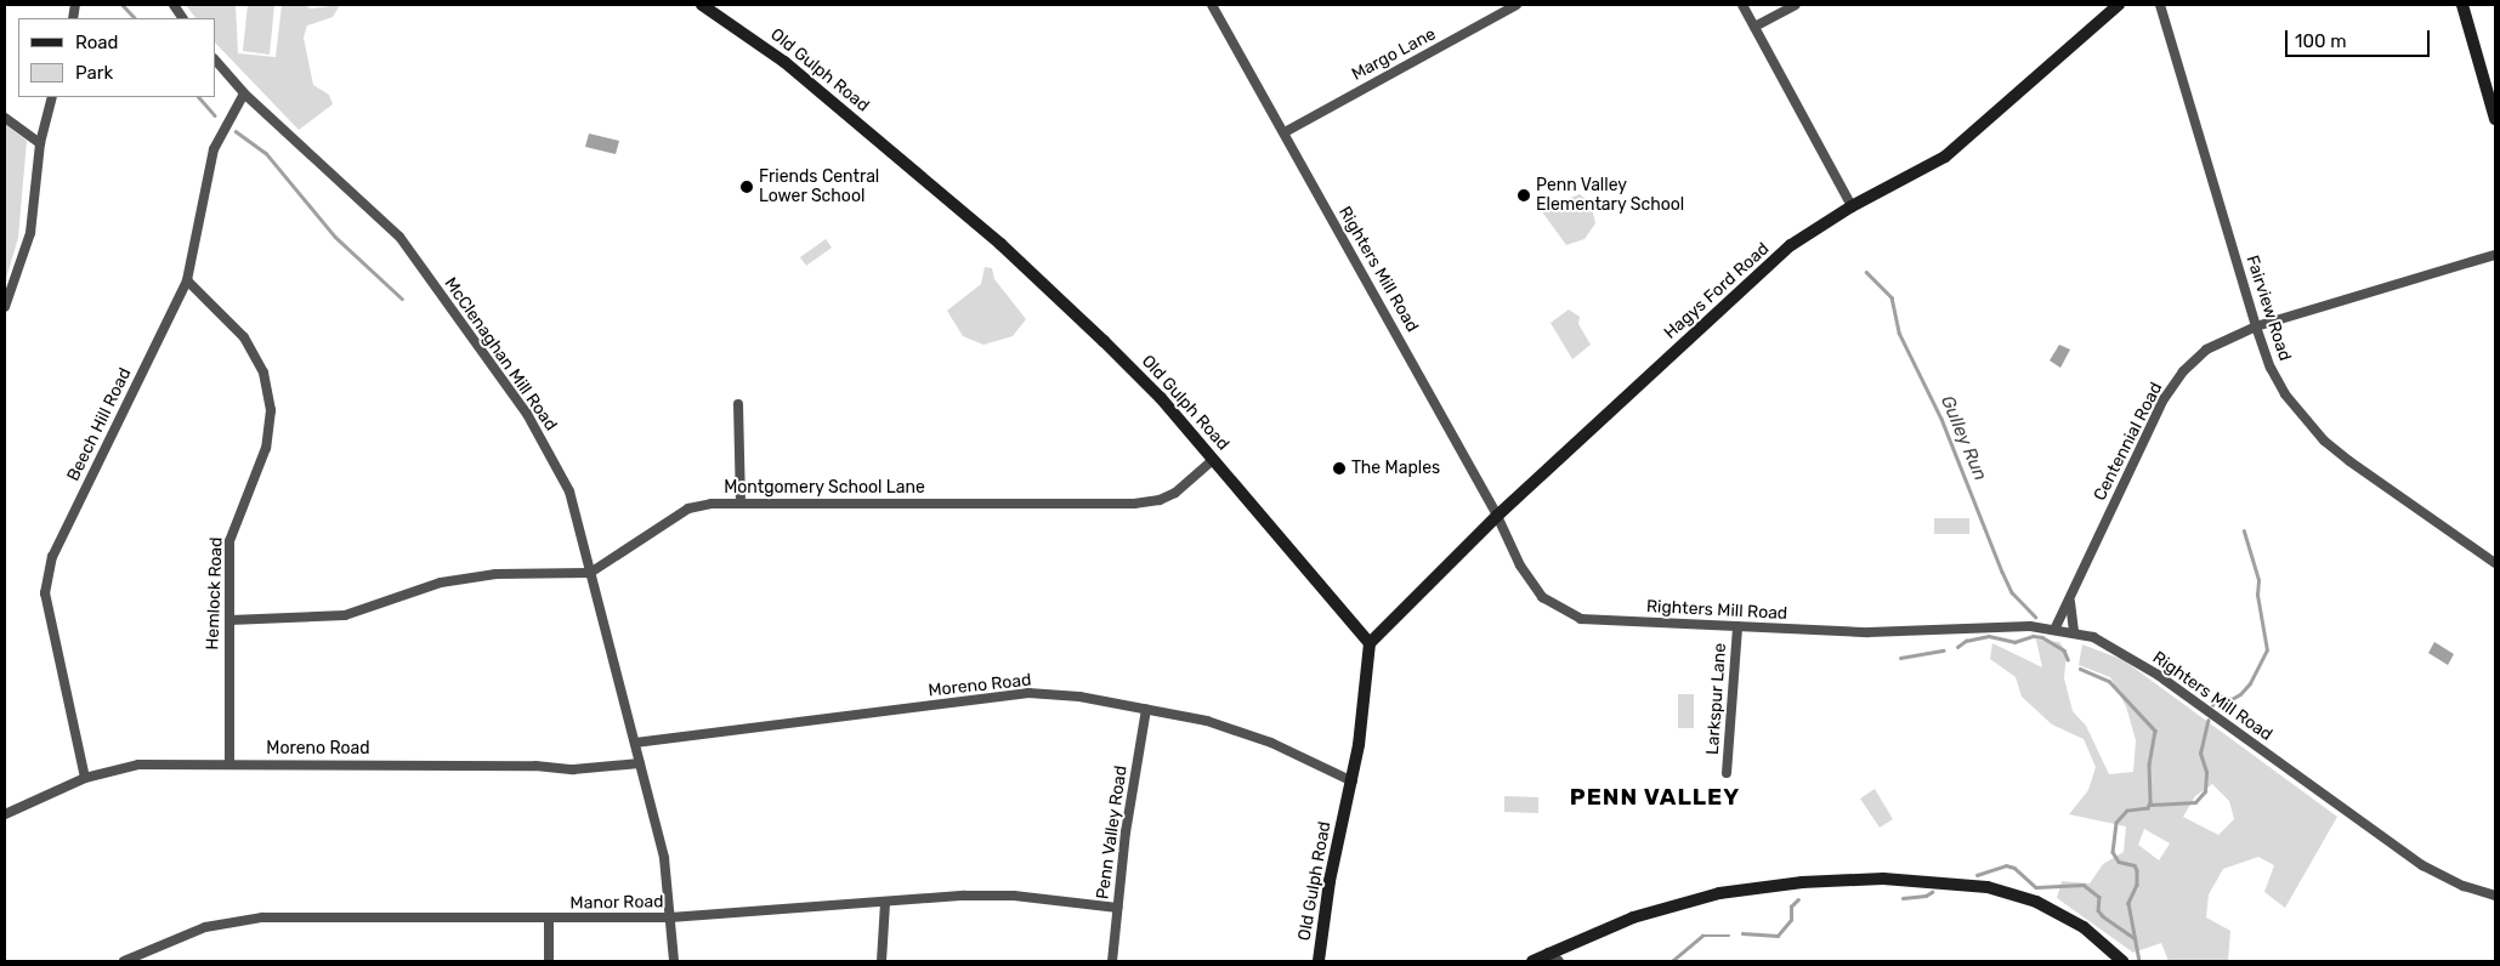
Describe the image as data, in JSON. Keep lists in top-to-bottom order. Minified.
{"streets":{"street":["Margo Lane","Old Gulph Road","Righters Mill Road","Hagys Ford Road","Fairview Road","McClenaghan Mill Road","Beech Hill Road","Centennial Road","Montgomery School Lane","Hemlock Road","Moreno Road","Larkspur Lane","Penn Valley Road","Manor Road"]},"crossings":[["Margo Lane","Righters Mill Road"],["Old Gulph Road","Hagys Ford Road"],["Old Gulph Road","Montgomery School Lane"],["Old Gulph Road","Moreno Road"],["Righters Mill Road","Hagys Ford Road"],["Righters Mill Road","Centennial Road"],["Righters Mill Road","Larkspur Lane"],["Fairview Road","Centennial Road"],["McClenaghan Mill Road","Beech Hill Road"],["McClenaghan Mill Road","Montgomery School Lane"],["McClenaghan Mill Road","Moreno Road"],["Beech Hill Road","Hemlock Road"],["Beech Hill Road","Moreno Road"],["Hemlock Road","Moreno Road"],["Moreno Road","Penn Valley Road"],["Penn Valley Road","Manor Road"]],"districts":["PENN VALLEY"],"water":["Gulley Run"],"places":["Friends Central Lower School","Penn Valley Elementary School","The Maples"],"legend":["Road","Park"],"scale_bar":"100 m"}
